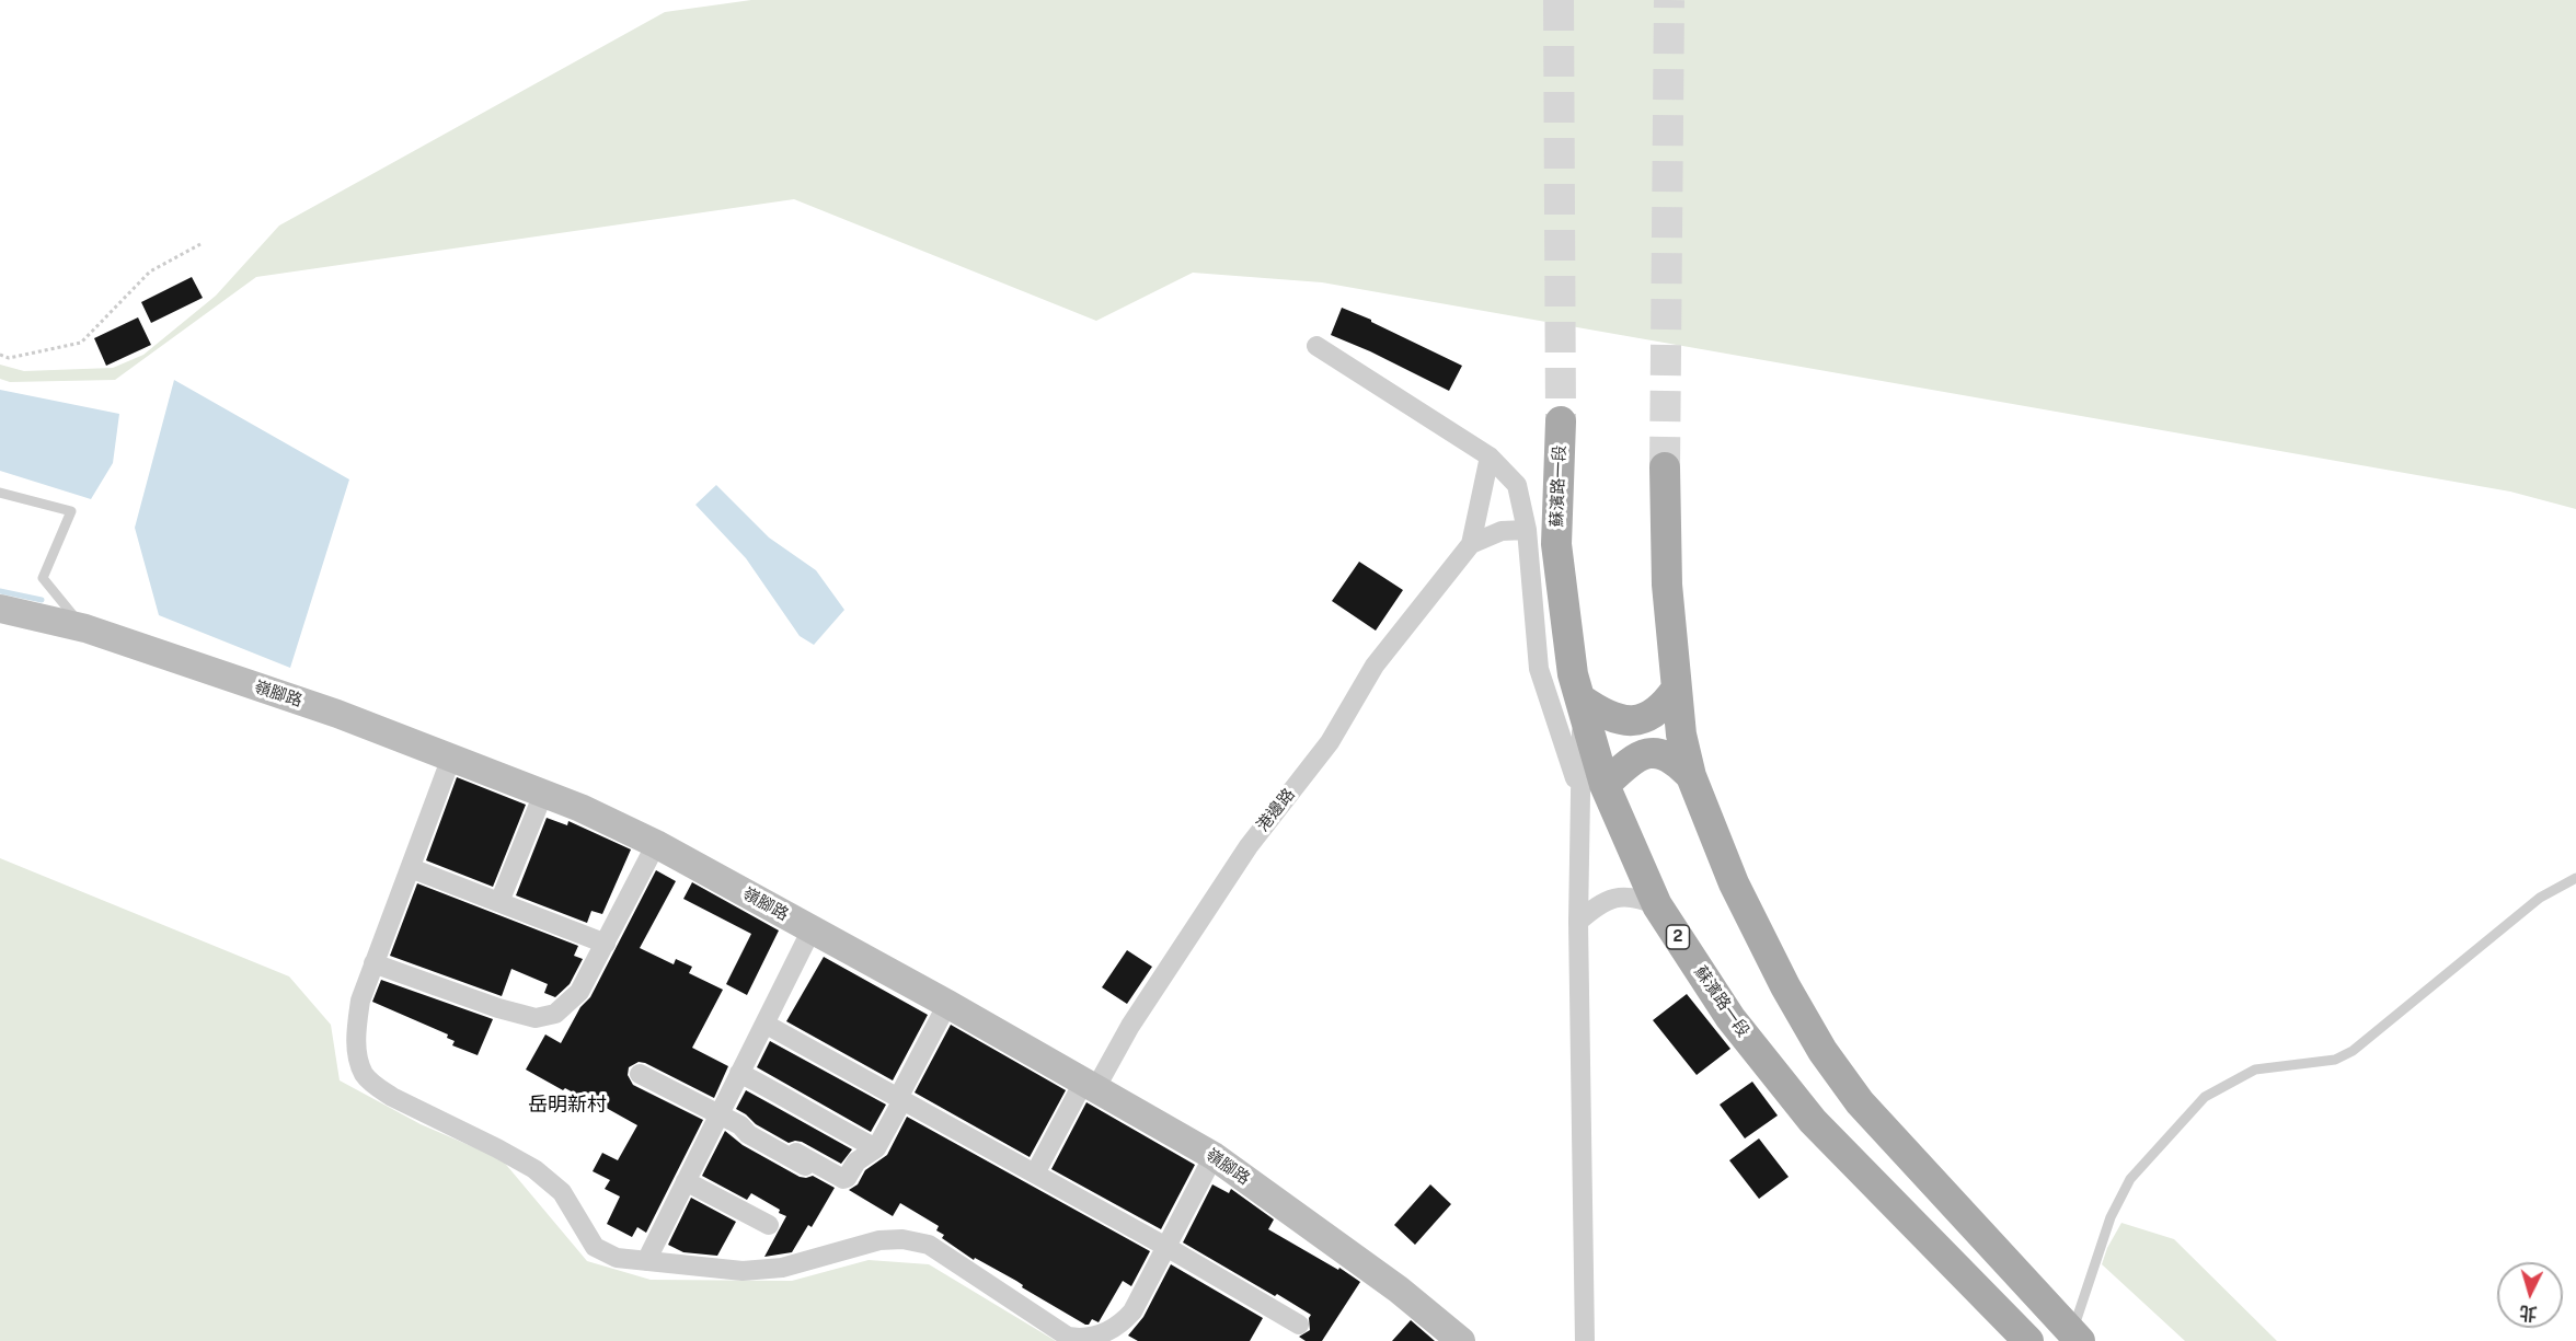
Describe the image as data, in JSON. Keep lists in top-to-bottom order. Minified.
{"streets":{"main road":["蘇濱路一段","2"],"street":["嶺腳路","港邊路"]},"crossings":[["嶺腳路","港邊路"]],"districts":["岳明新村"],"north":"bottom"}
